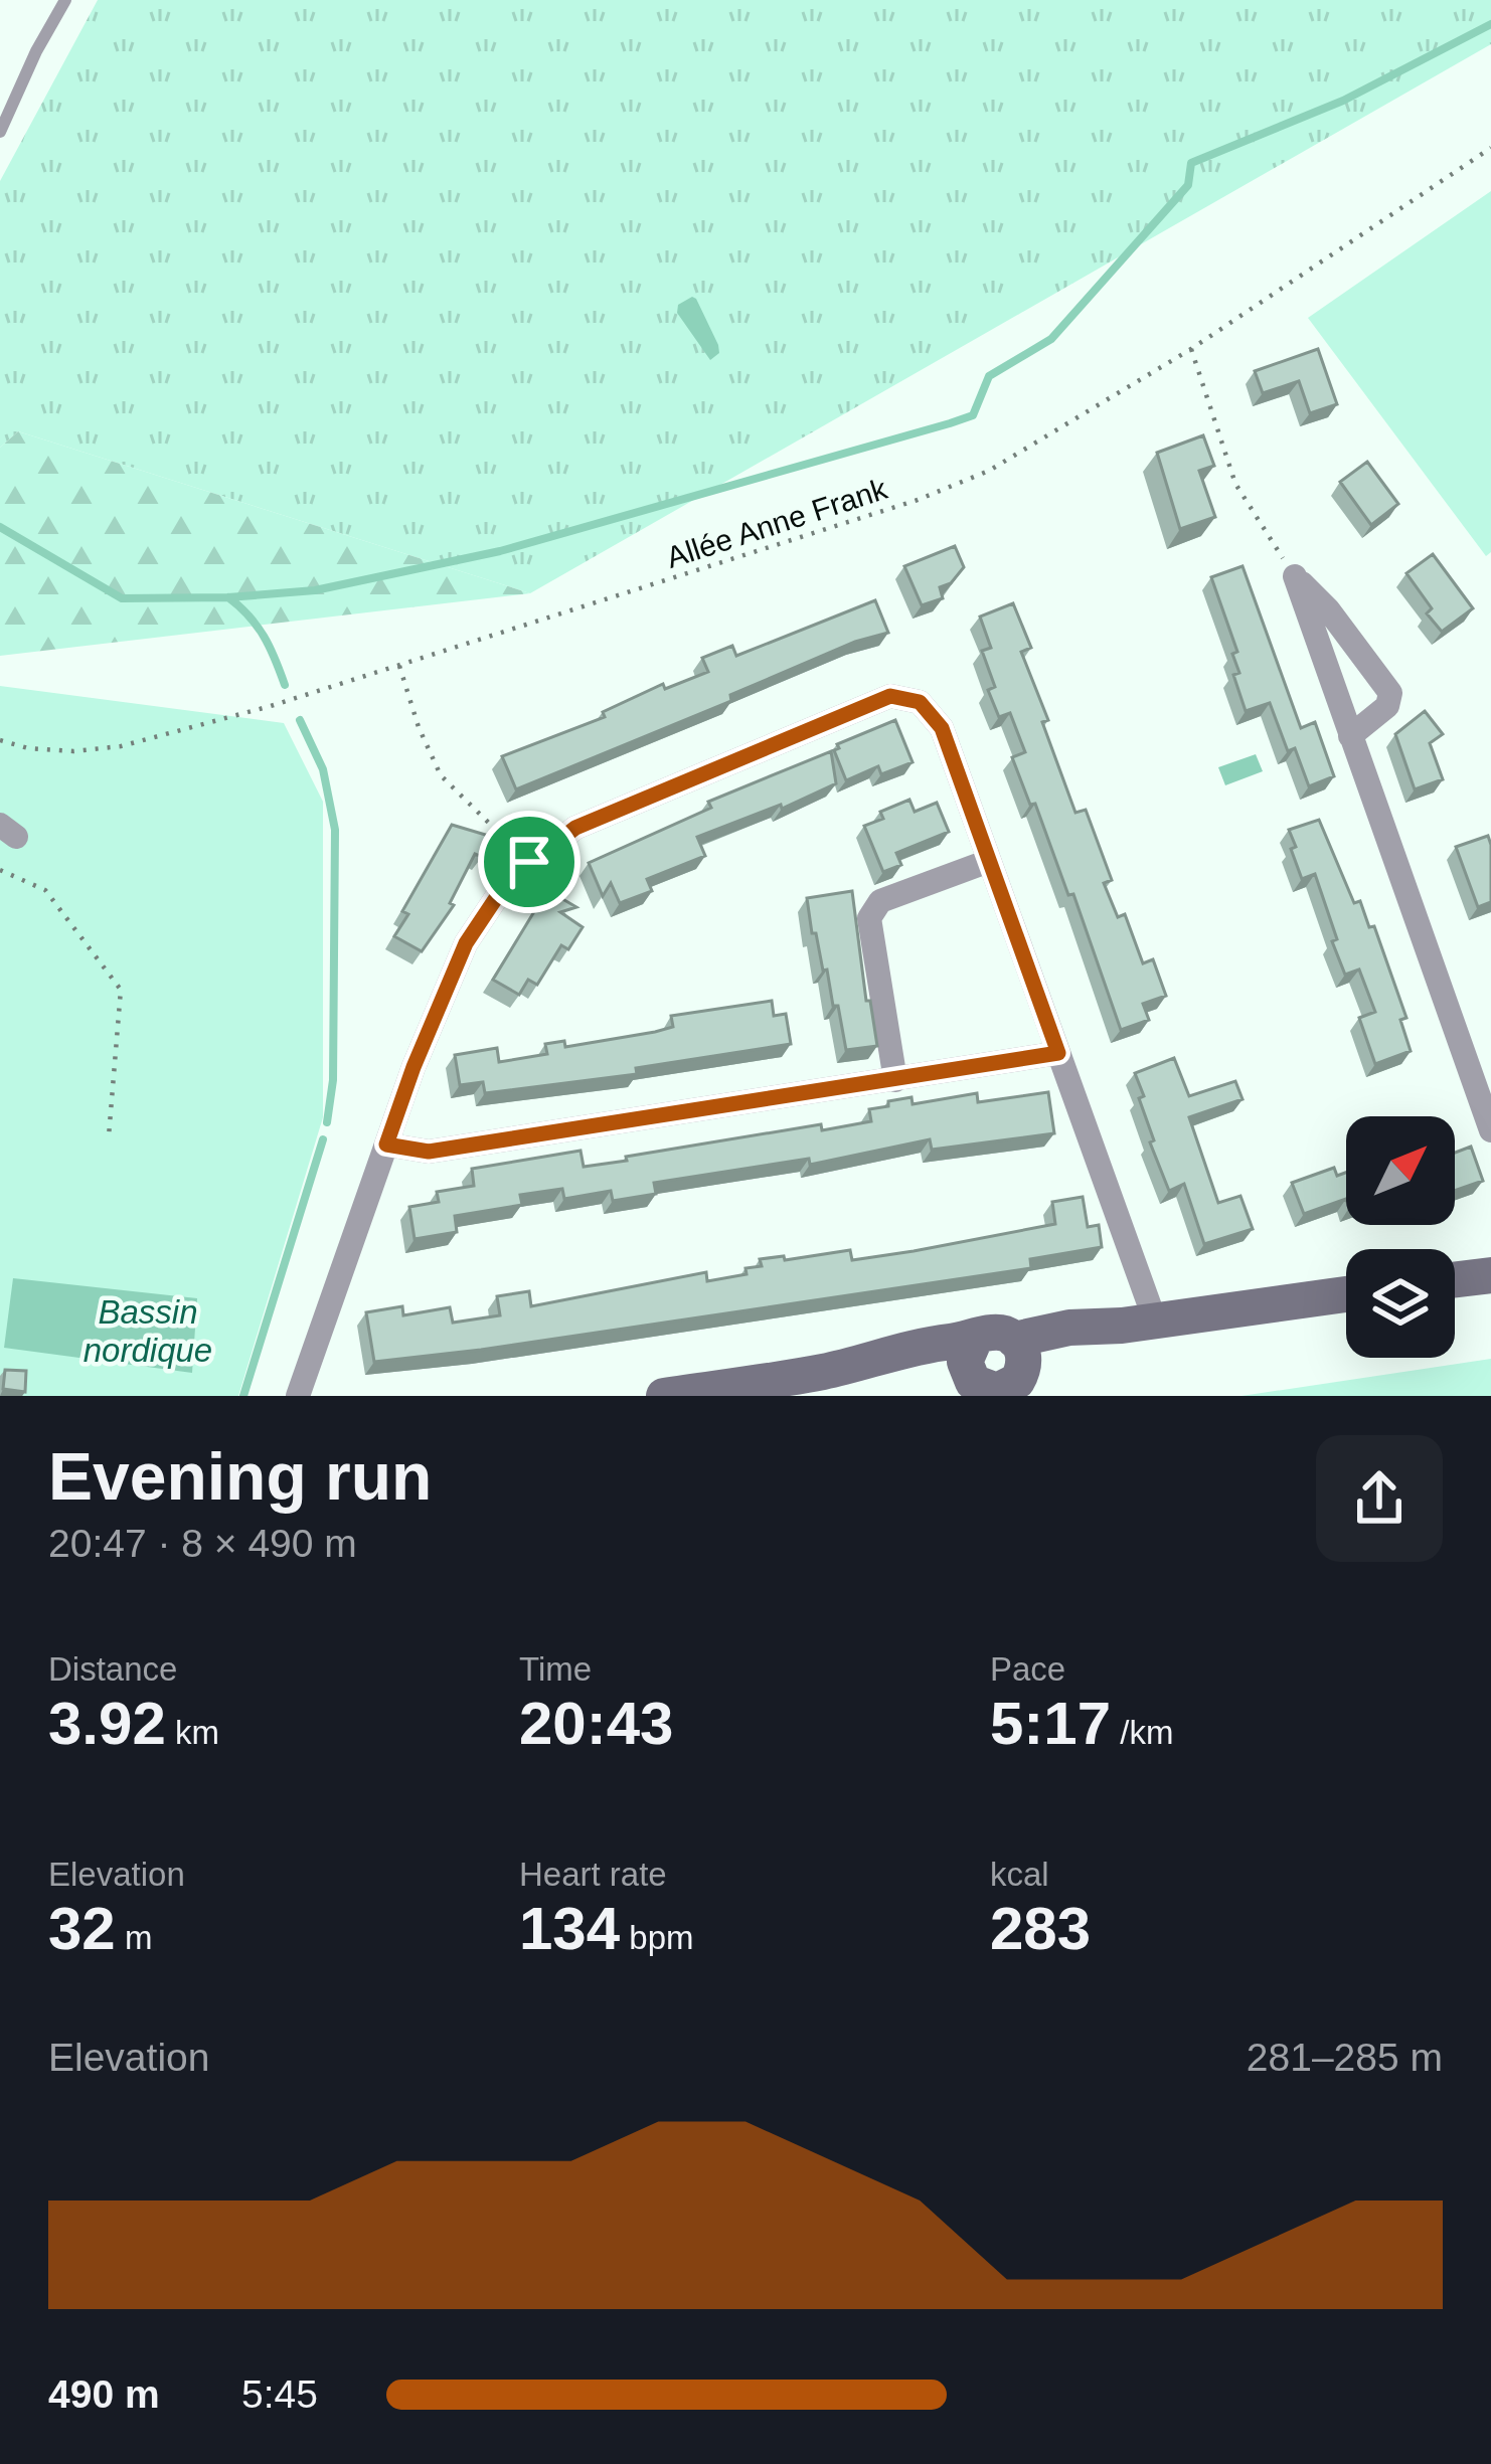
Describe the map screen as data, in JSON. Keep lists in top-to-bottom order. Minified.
{"streets":{"path":["Allée Anne Frank"]},"water":["Bassin nordique"],"north":"top right","page":{"heading":["Evening run","20:47 · 8 × 490 m"],"stats":[["Distance","3.92 km"],["Time","20:43"],["Pace","5:17 /km"],["Elevation","32 m"],["Heart rate","134 bpm"],["kcal","283"]],"chart":["Elevation","281–285 m"],"list":[{"name":"490 m","note":"5:45"}]}}
